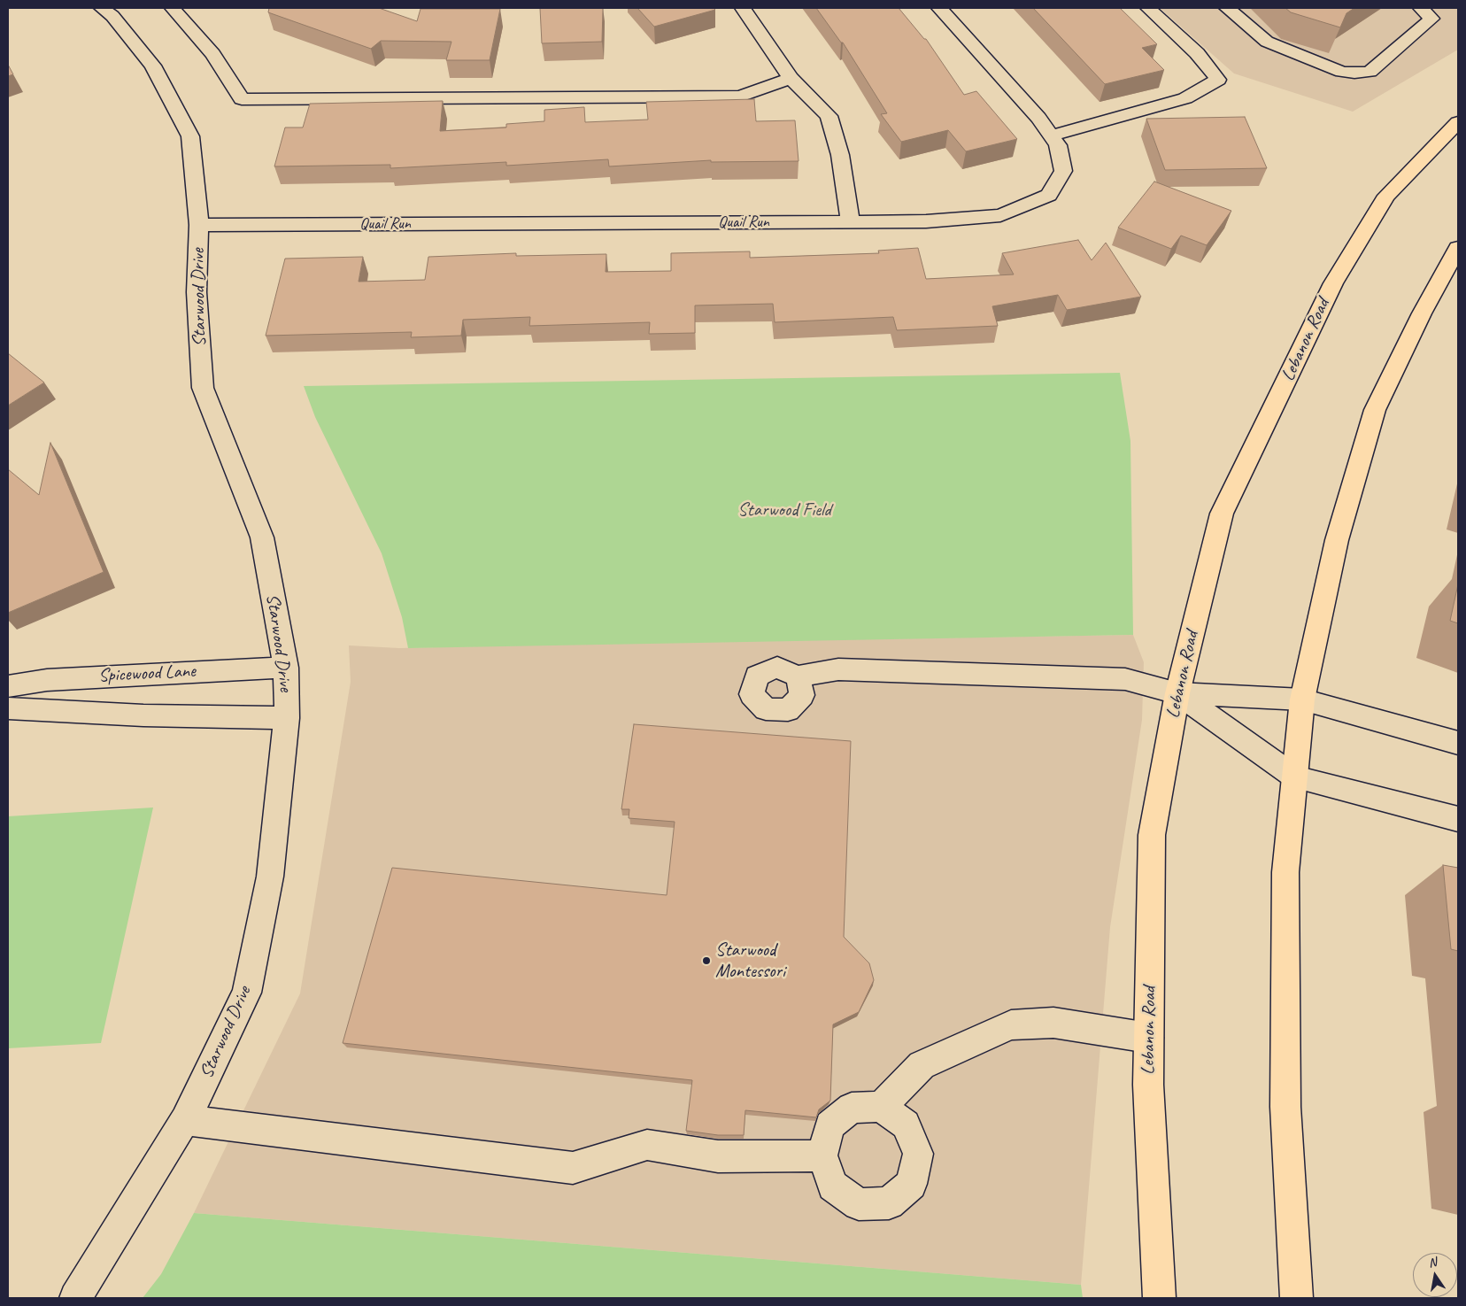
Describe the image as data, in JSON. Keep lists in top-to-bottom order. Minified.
{"streets":{"main road":["Lebanon Road"],"street":["Quail Run","Starwood Drive","Spicewood Lane"]},"crossings":[["Quail Run","Starwood Drive"],["Starwood Drive","Spicewood Lane"]],"parks":["Starwood Field"],"places":["Starwood Montessori"],"north":"top"}
